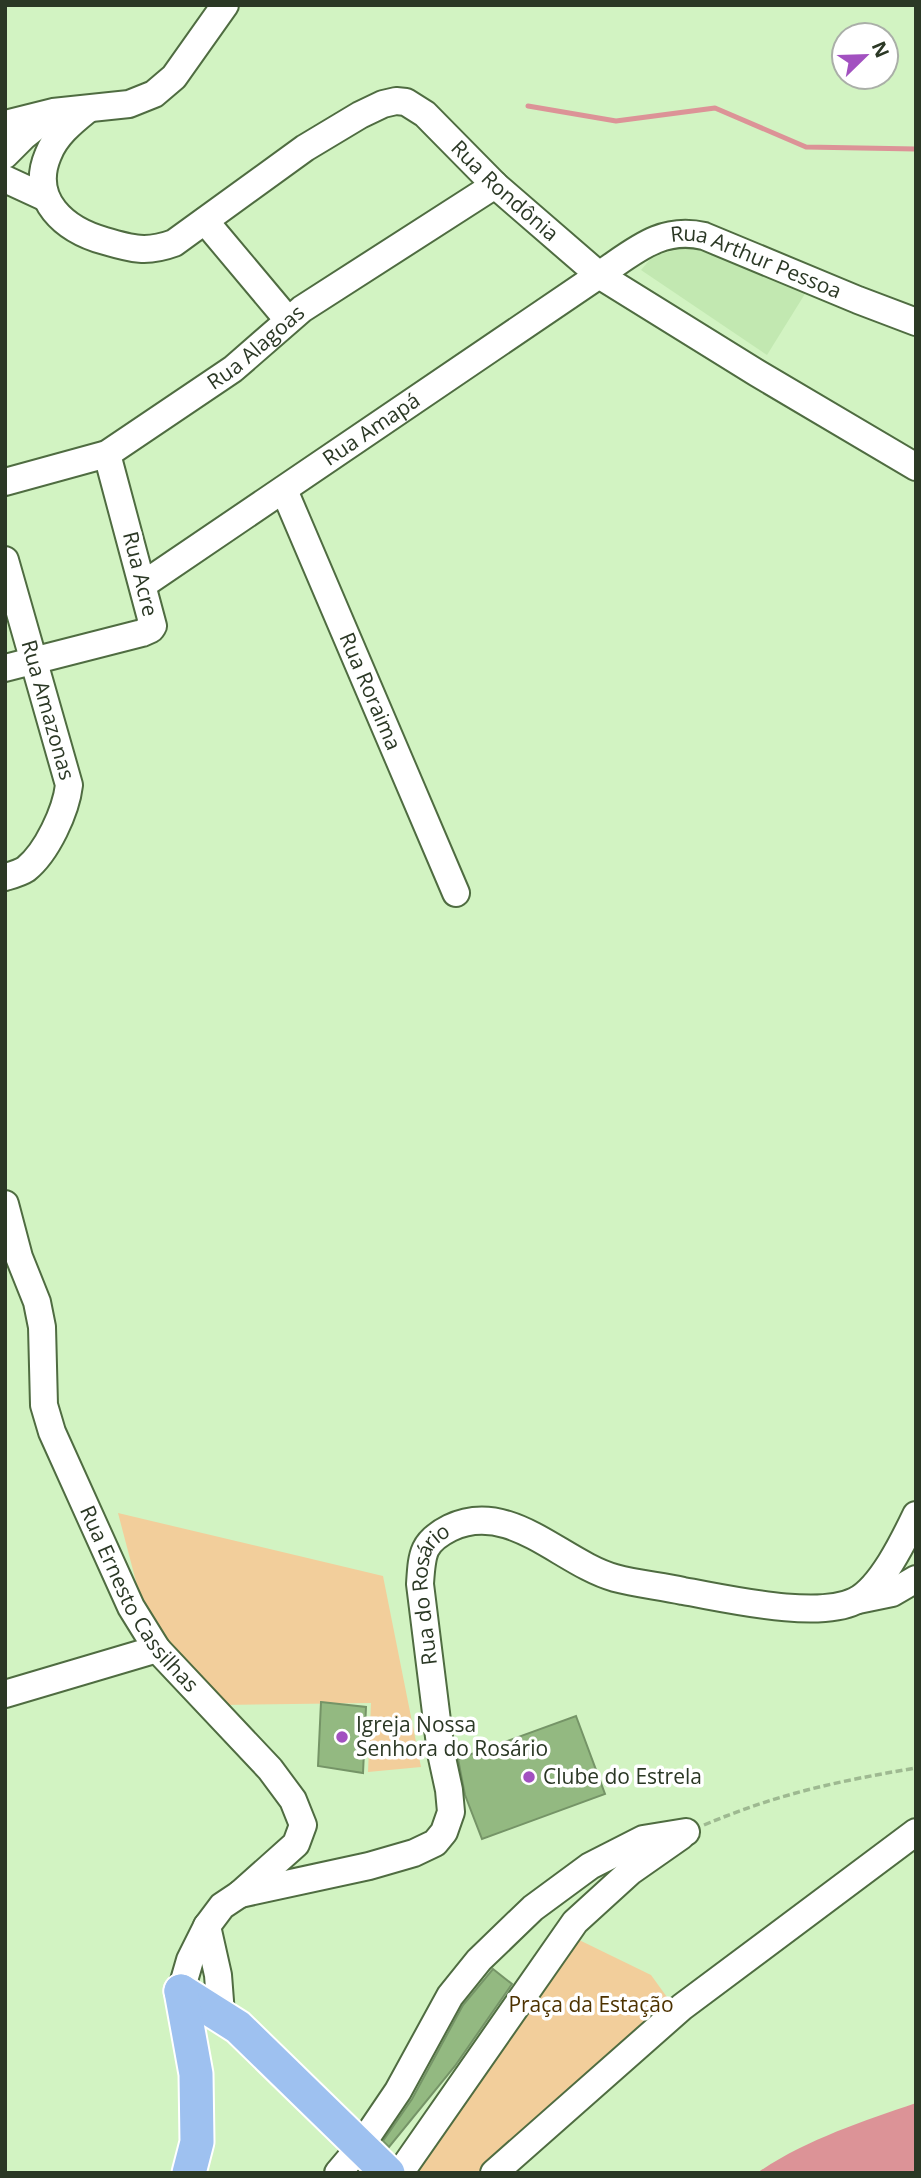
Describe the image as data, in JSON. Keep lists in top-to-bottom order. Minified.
{"streets":{"street":["Rua Rondônia","Rua Arthur Pessoa","Rua Alagoas","Rua Amapá","Rua Acre","Rua Roraima","Rua Amazonas","Rua Ernesto Cassilhas","Rua do Rosário"]},"crossings":[["Rua Rondônia","Rua Arthur Pessoa"],["Rua Rondônia","Rua Alagoas"],["Rua Rondônia","Rua Amapá"],["Rua Arthur Pessoa","Rua Amapá"],["Rua Alagoas","Rua Acre"],["Rua Amapá","Rua Acre"],["Rua Amapá","Rua Roraima"],["Rua Acre","Rua Amazonas"],["Rua Ernesto Cassilhas","Rua do Rosário"]],"parks":["Praça da Estação"],"places":["Igreja Nossa Senhora do Rosário","Clube do Estrela"],"north":"top right"}
